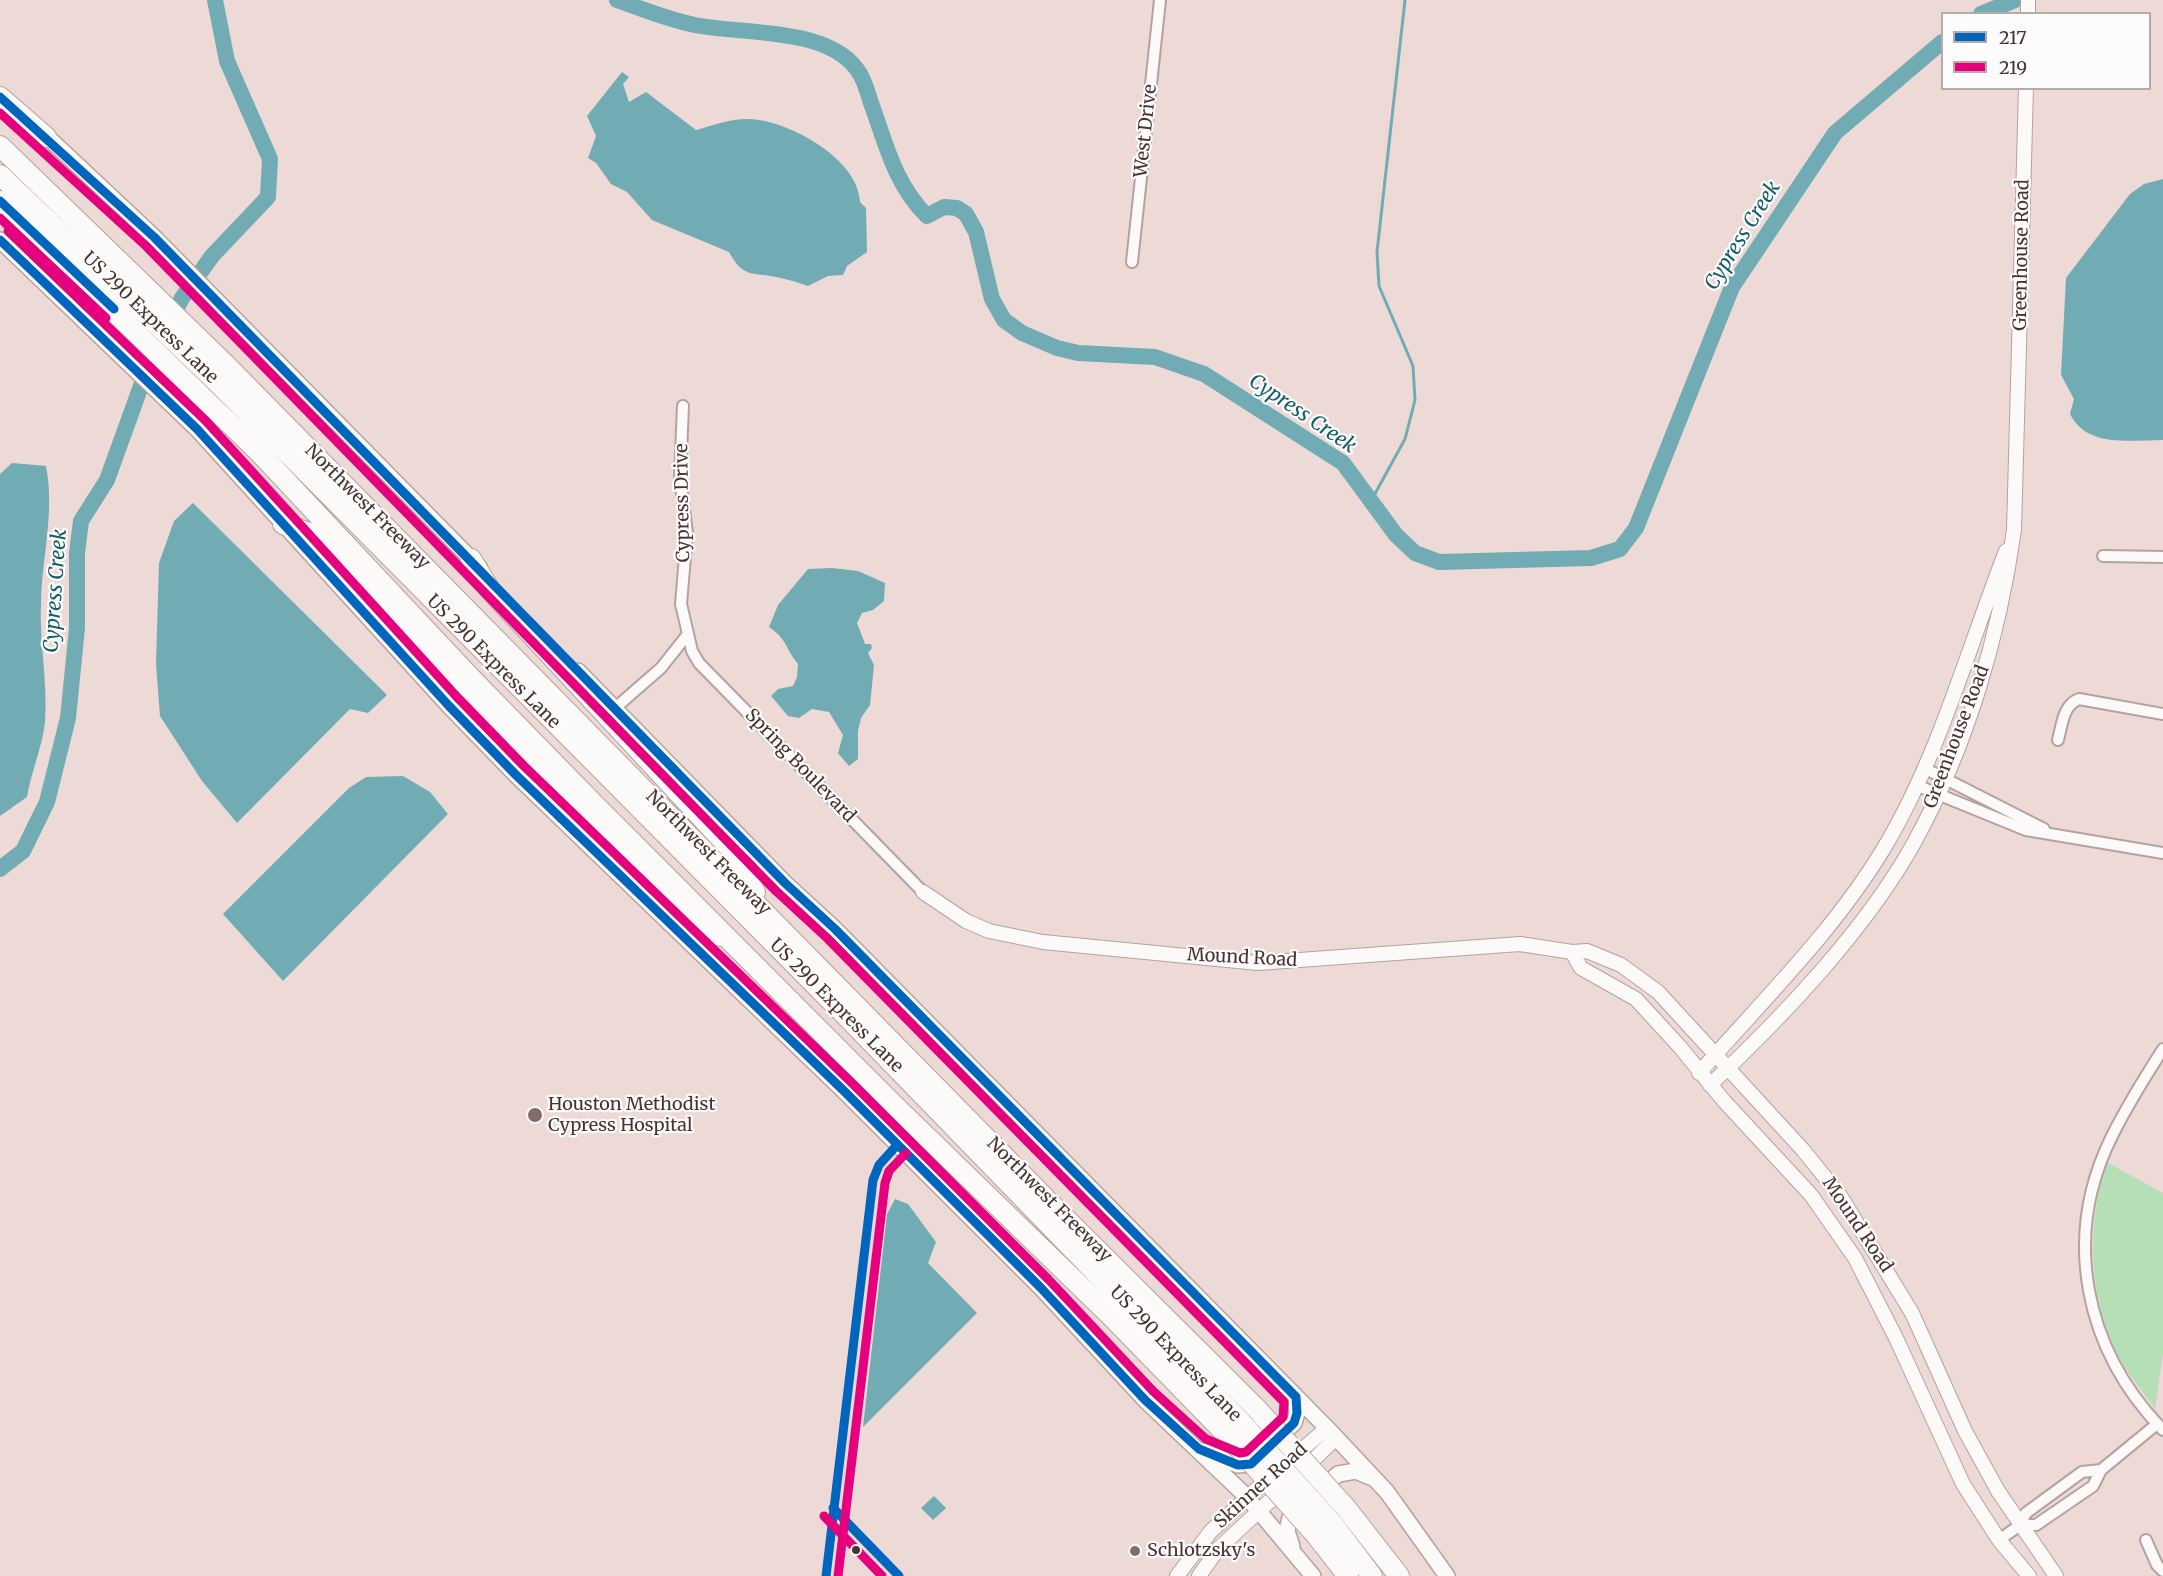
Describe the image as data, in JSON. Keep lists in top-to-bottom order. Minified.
{"streets":{"highway":["US 290 Express Lane","Northwest Freeway"],"street":["West Drive","Greenhouse Road","Cypress Drive","Spring Boulevard","Mound Road","Skinner Road"]},"crossings":[["Greenhouse Road","Mound Road"],["US 290 Express Lane","Northwest Freeway"],["Cypress Drive","Spring Boulevard"],["Spring Boulevard","Mound Road"]],"water":["Cypress Creek"],"places":["Houston Methodist Cypress Hospital","Schlotzsky's"],"lines":["transit line 217","transit line 219"],"legend":["217","219"]}
